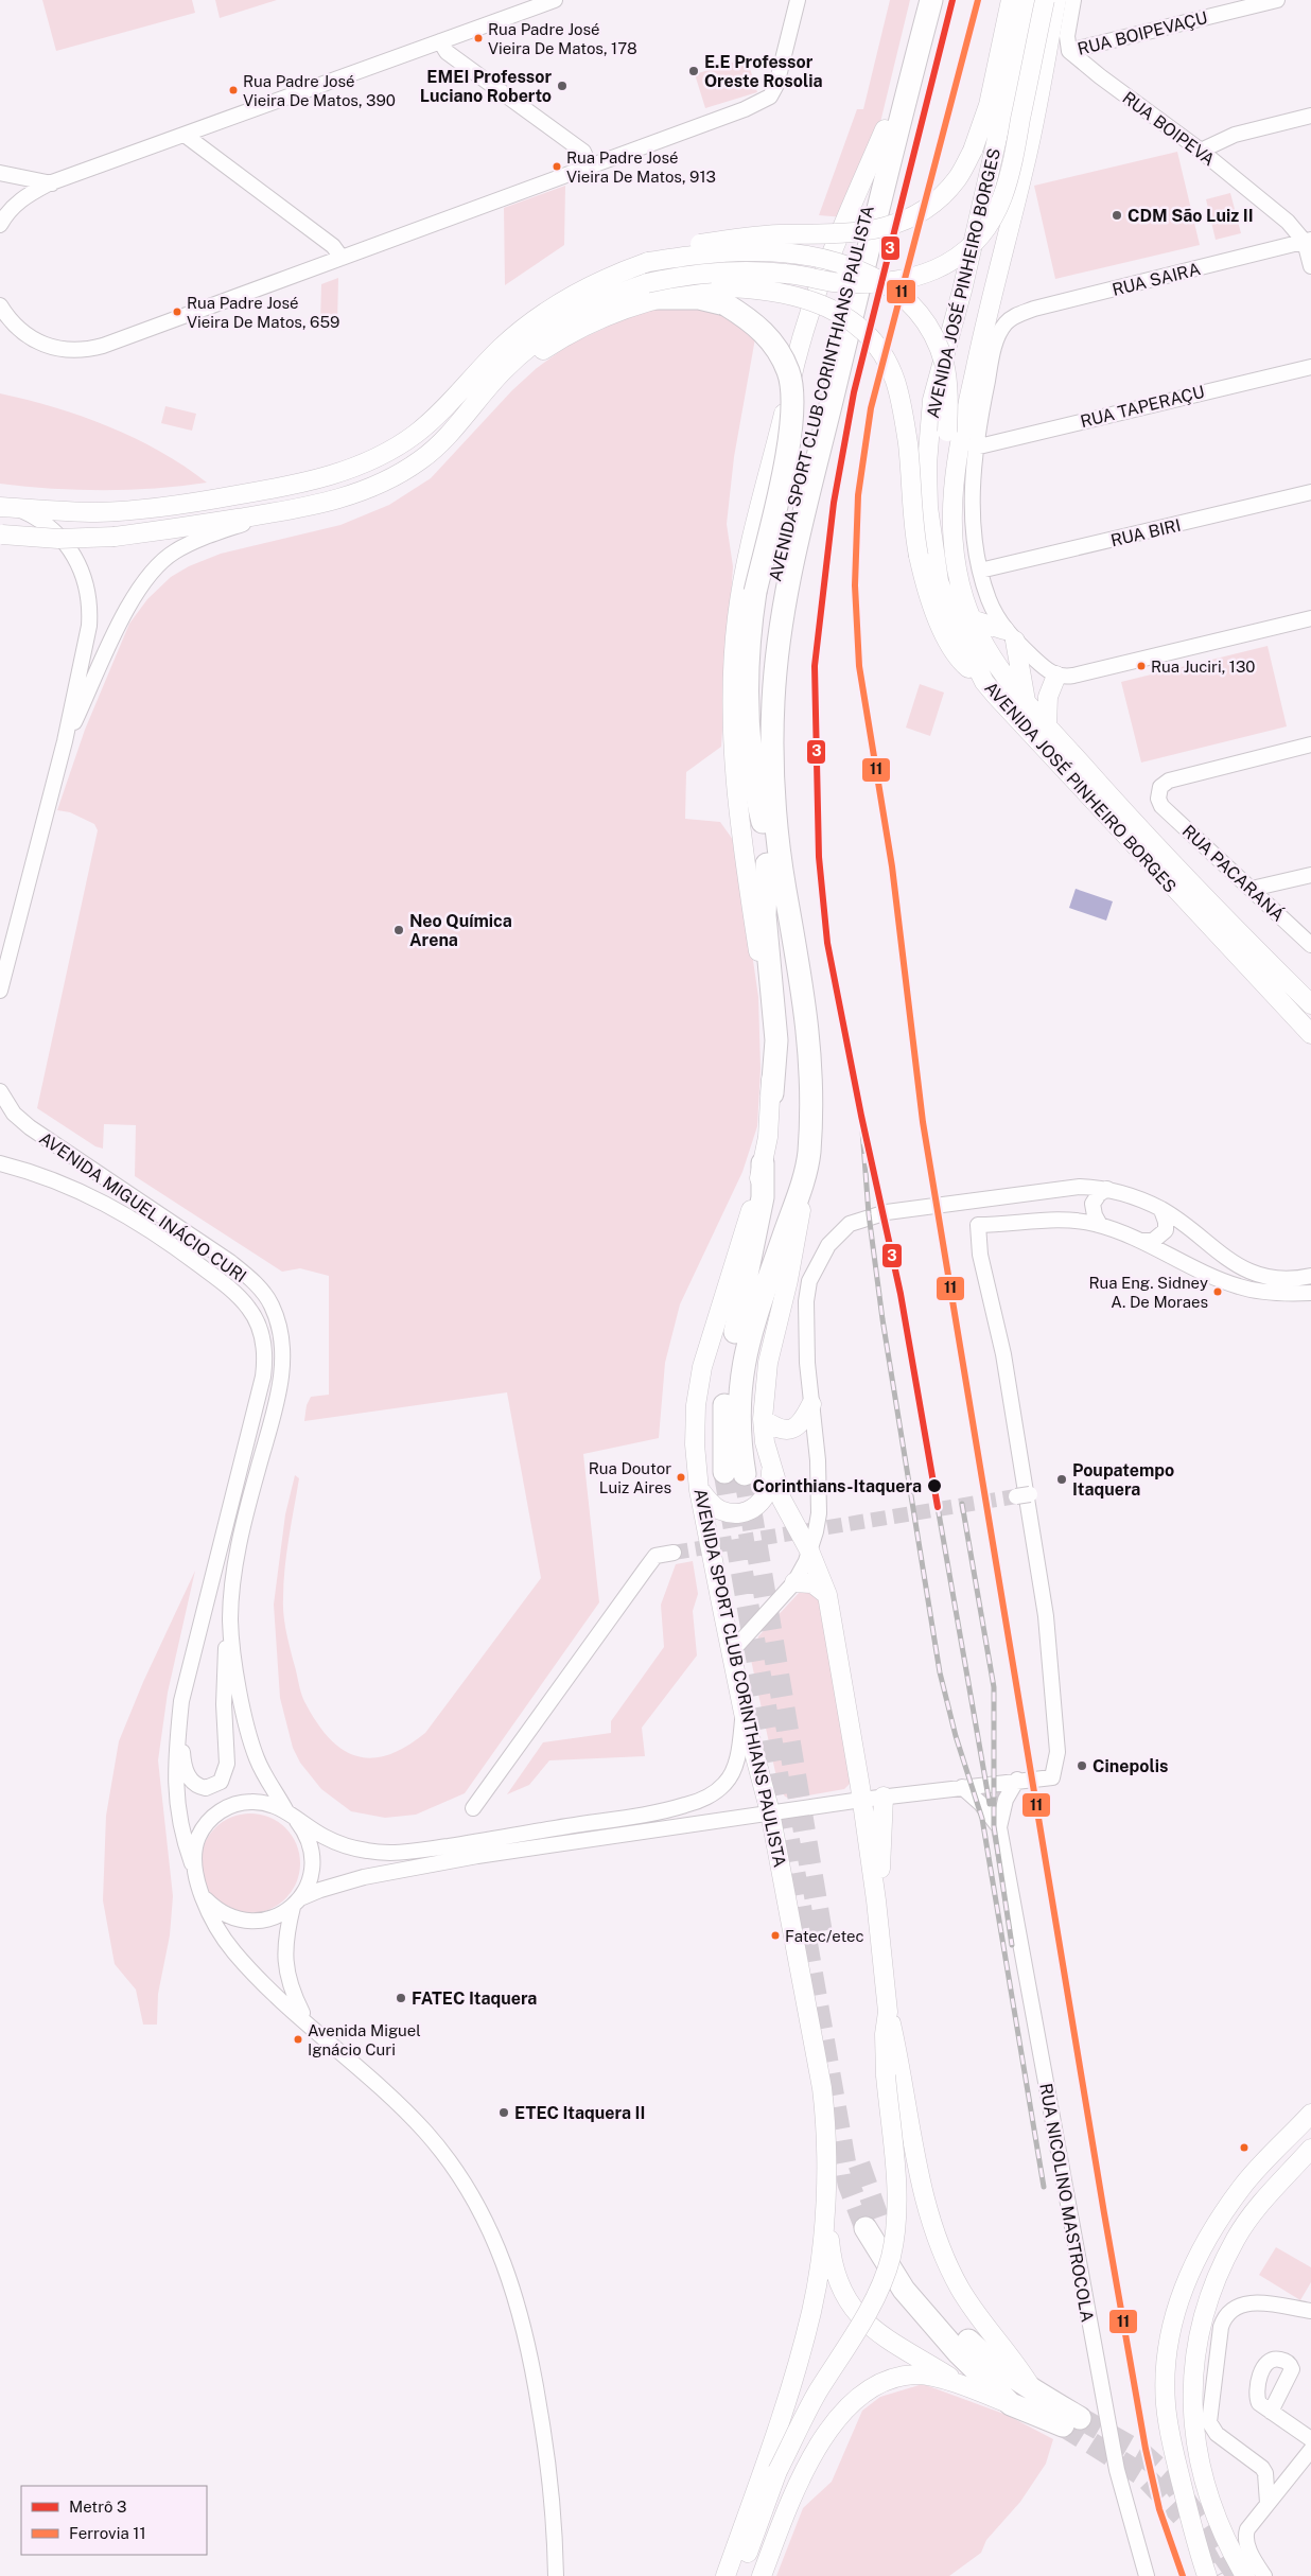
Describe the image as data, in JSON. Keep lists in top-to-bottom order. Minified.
{"streets":{"highway":["AVENIDA SPORT CLUB CORINTHIANS PAULISTA"],"main road":["AVENIDA JOSÉ PINHEIRO BORGES"],"street":["RUA BOIPEVAÇU","RUA BOIPEVA","RUA SAIRA","RUA TAPERAÇU","RUA BIRI","RUA PACARANÁ","AVENIDA MIGUEL INÁCIO CURI","RUA NICOLINO MASTROCOLA"]},"crossings":[["RUA BOIPEVAÇU","RUA BOIPEVA"],["RUA BOIPEVA","RUA SAIRA"],["RUA SAIRA","RUA TAPERAÇU"]],"places":["Rua Padre José Vieira De Matos, 178","E.E Professor Oreste Rosolia","EMEI Professor Luciano Roberto","Rua Padre José Vieira De Matos, 390","Rua Padre José Vieira De Matos, 913","CDM São Luiz II","Rua Padre José Vieira De Matos, 659","Rua Juciri, 130","Neo Química Arena","Rua Eng. Sidney A. De Moraes","Rua Doutor Luiz Aires","Poupatempo Itaquera","Corinthians-Itaquera","Cinepolis","Fatec/etec","FATEC Itaquera","Avenida Miguel Ignácio Curi","ETEC Itaquera II"],"lines":["metro line 3","rail line 11"],"legend":["Metrô 3","Ferrovia 11"]}
